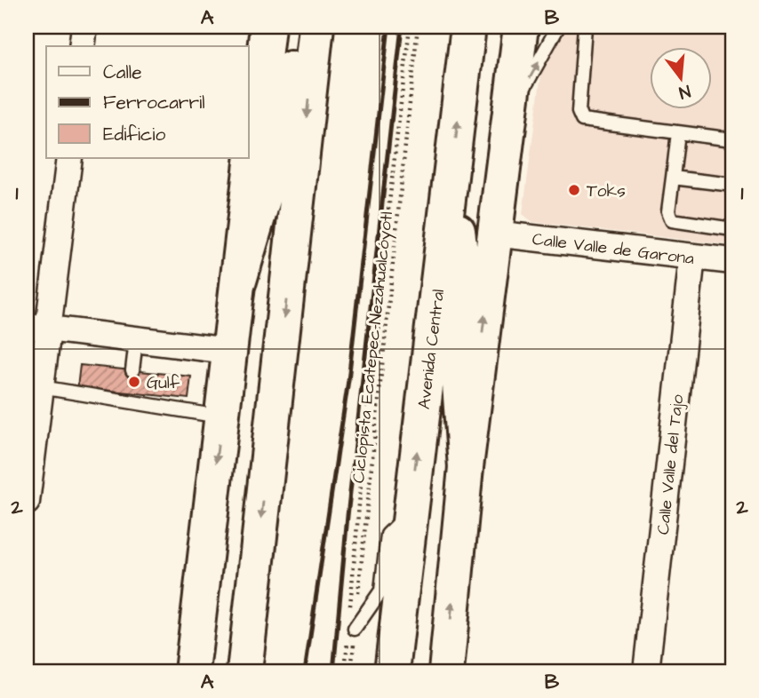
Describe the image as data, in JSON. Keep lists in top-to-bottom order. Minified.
{"streets":{"main road":["Avenida Central"],"street":["Calle Valle de Garona","Calle Valle del Tajo"],"path":["Ciclopista Ecatepec-Nezahualcóyotl"]},"crossings":[["Calle Valle de Garona","Calle Valle del Tajo"]],"places":["Toks","Gulf"],"legend":["Calle","Ferrocarril","Edificio"],"north":"bottom","grid":{"columns":["A","B"],"rows":["1","2"]}}
